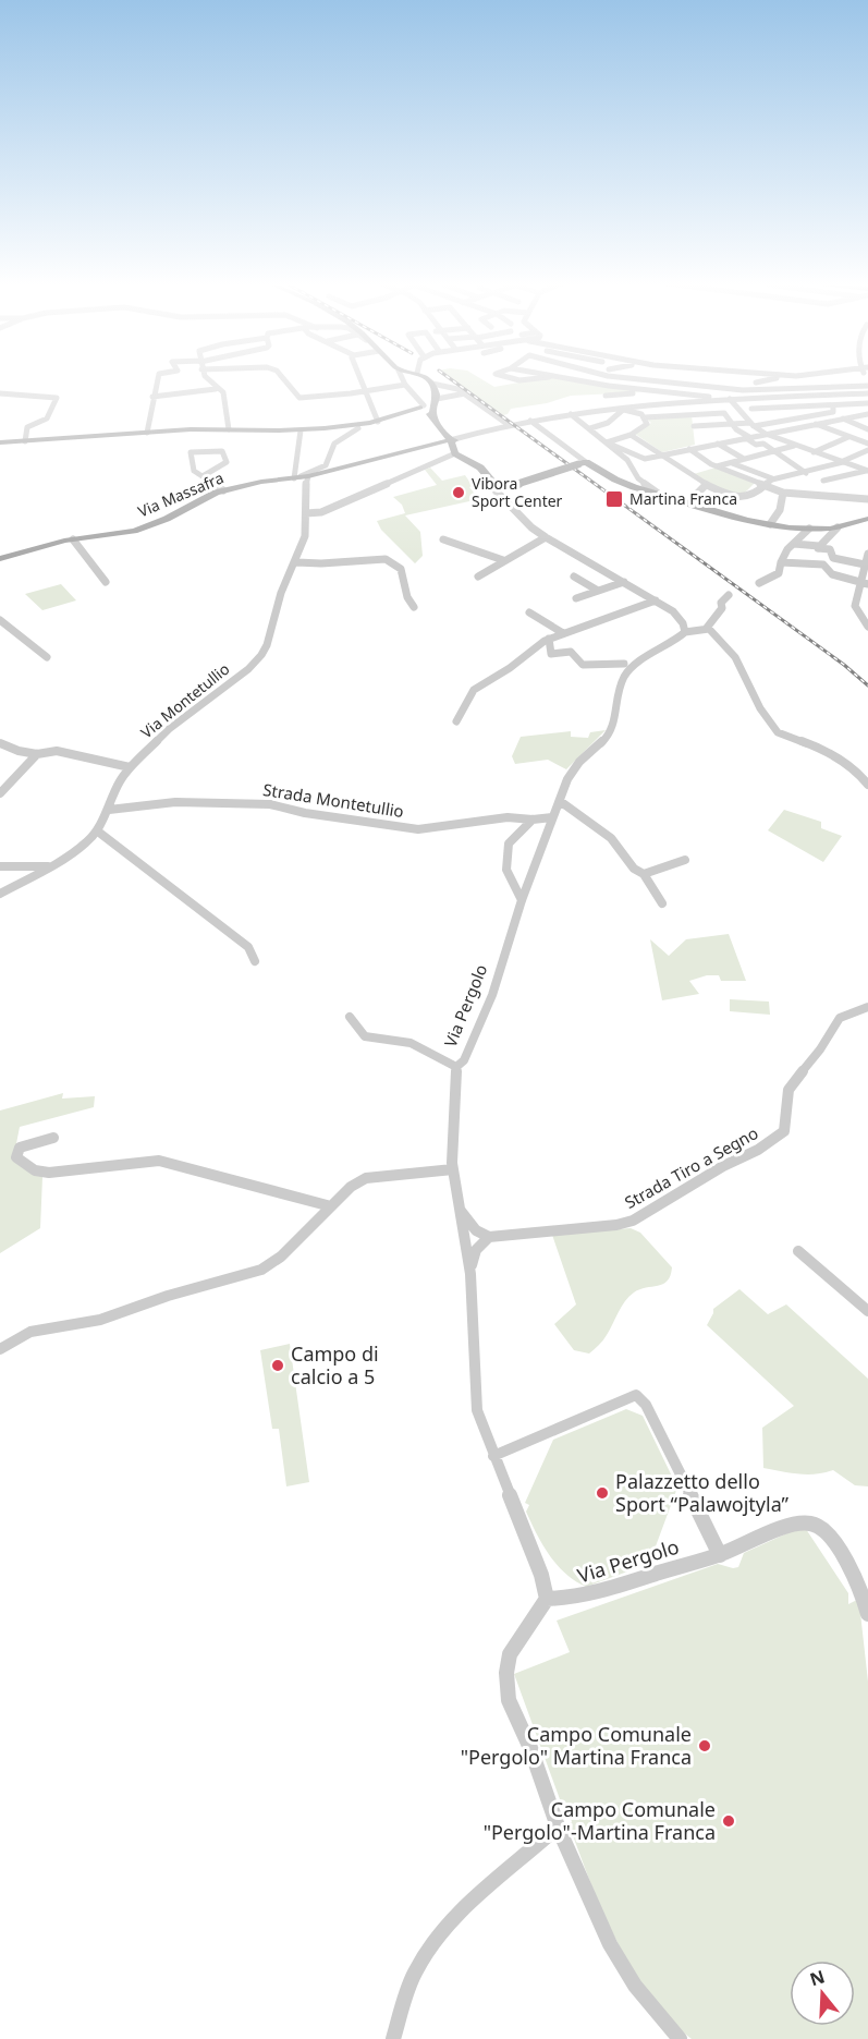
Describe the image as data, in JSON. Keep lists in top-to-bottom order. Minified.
{"streets":{"main road":["Via Massafra"],"street":["Via Montetullio","Strada Montetullio","Via Pergolo","Strada Tiro a Segno"]},"crossings":[["Via Massafra","Via Montetullio"],["Via Montetullio","Strada Montetullio"],["Strada Montetullio","Via Pergolo"]],"places":{"other":["Vibora Sport Center","Campo di calcio a 5","Palazzetto dello Sport “Palawojtyla”","Campo Comunale \"Pergolo\" Martina Franca","Campo Comunale \"Pergolo\"-Martina Franca"],"transit":["Martina Franca"]},"north":"top"}
